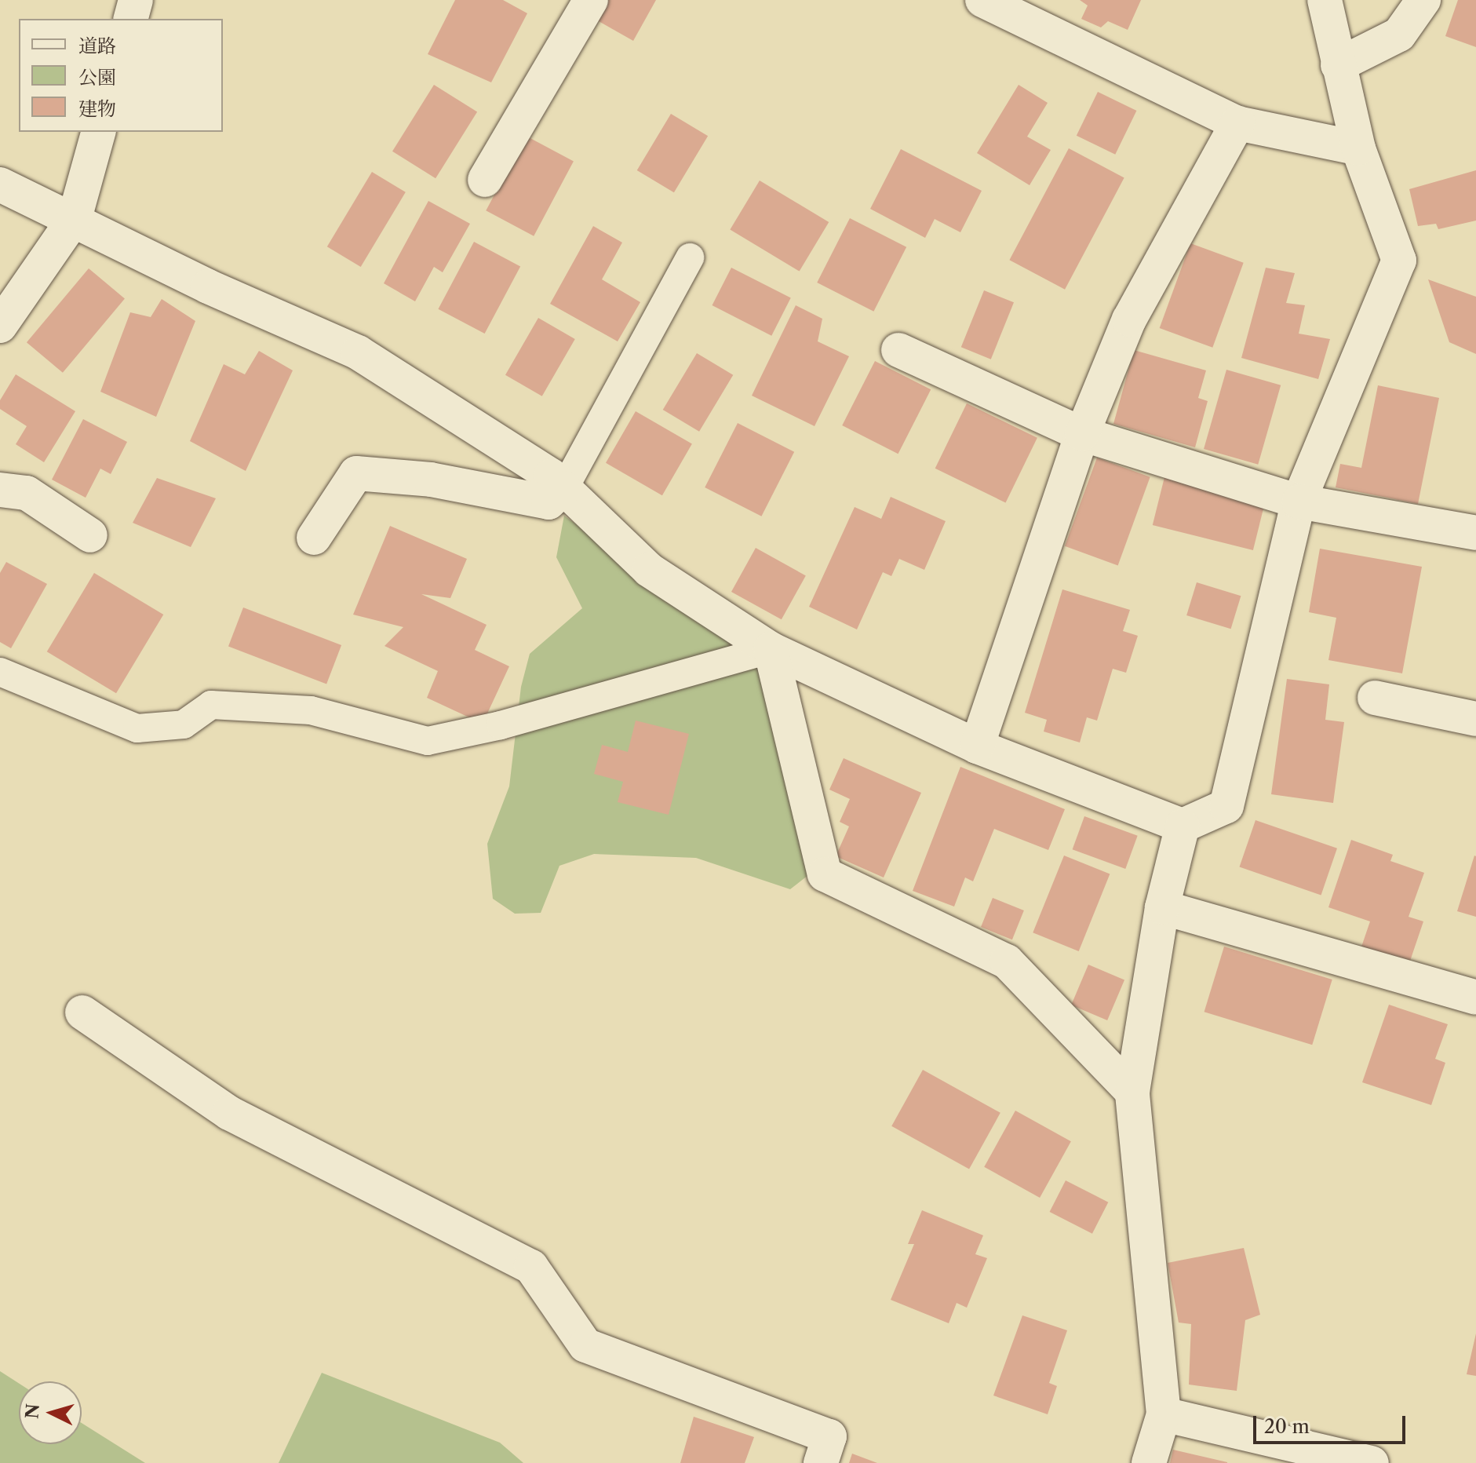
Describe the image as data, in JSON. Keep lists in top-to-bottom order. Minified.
{"legend":["道路","公園","建物"],"scale_bar":"20 m","north":"left"}
